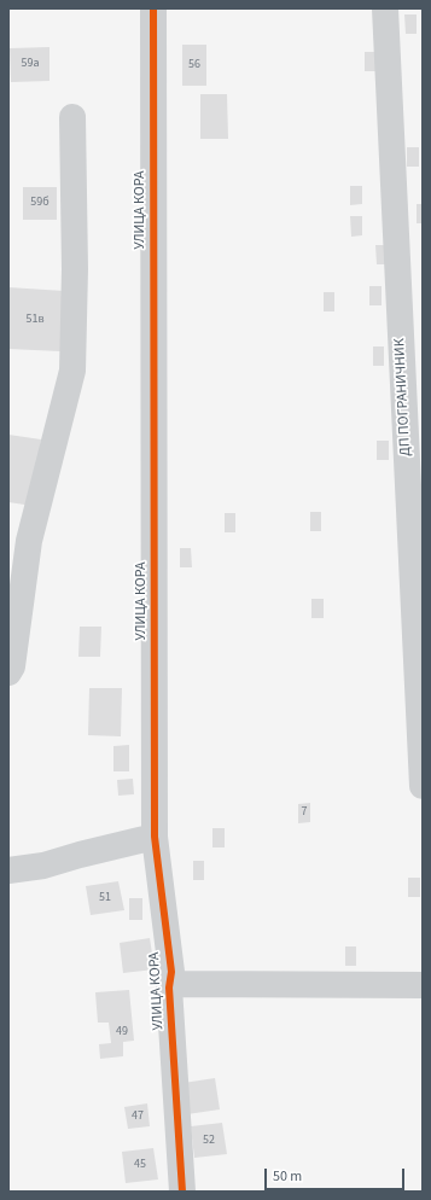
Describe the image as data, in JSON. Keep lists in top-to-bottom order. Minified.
{"streets":{"street":["УЛИЦА КОРА","ДП ПОГРАНИЧНИК"]},"house_numbers":["59а","56","59б","51в","7","51","49","47","52","45"],"scale_bar":"50 m"}
